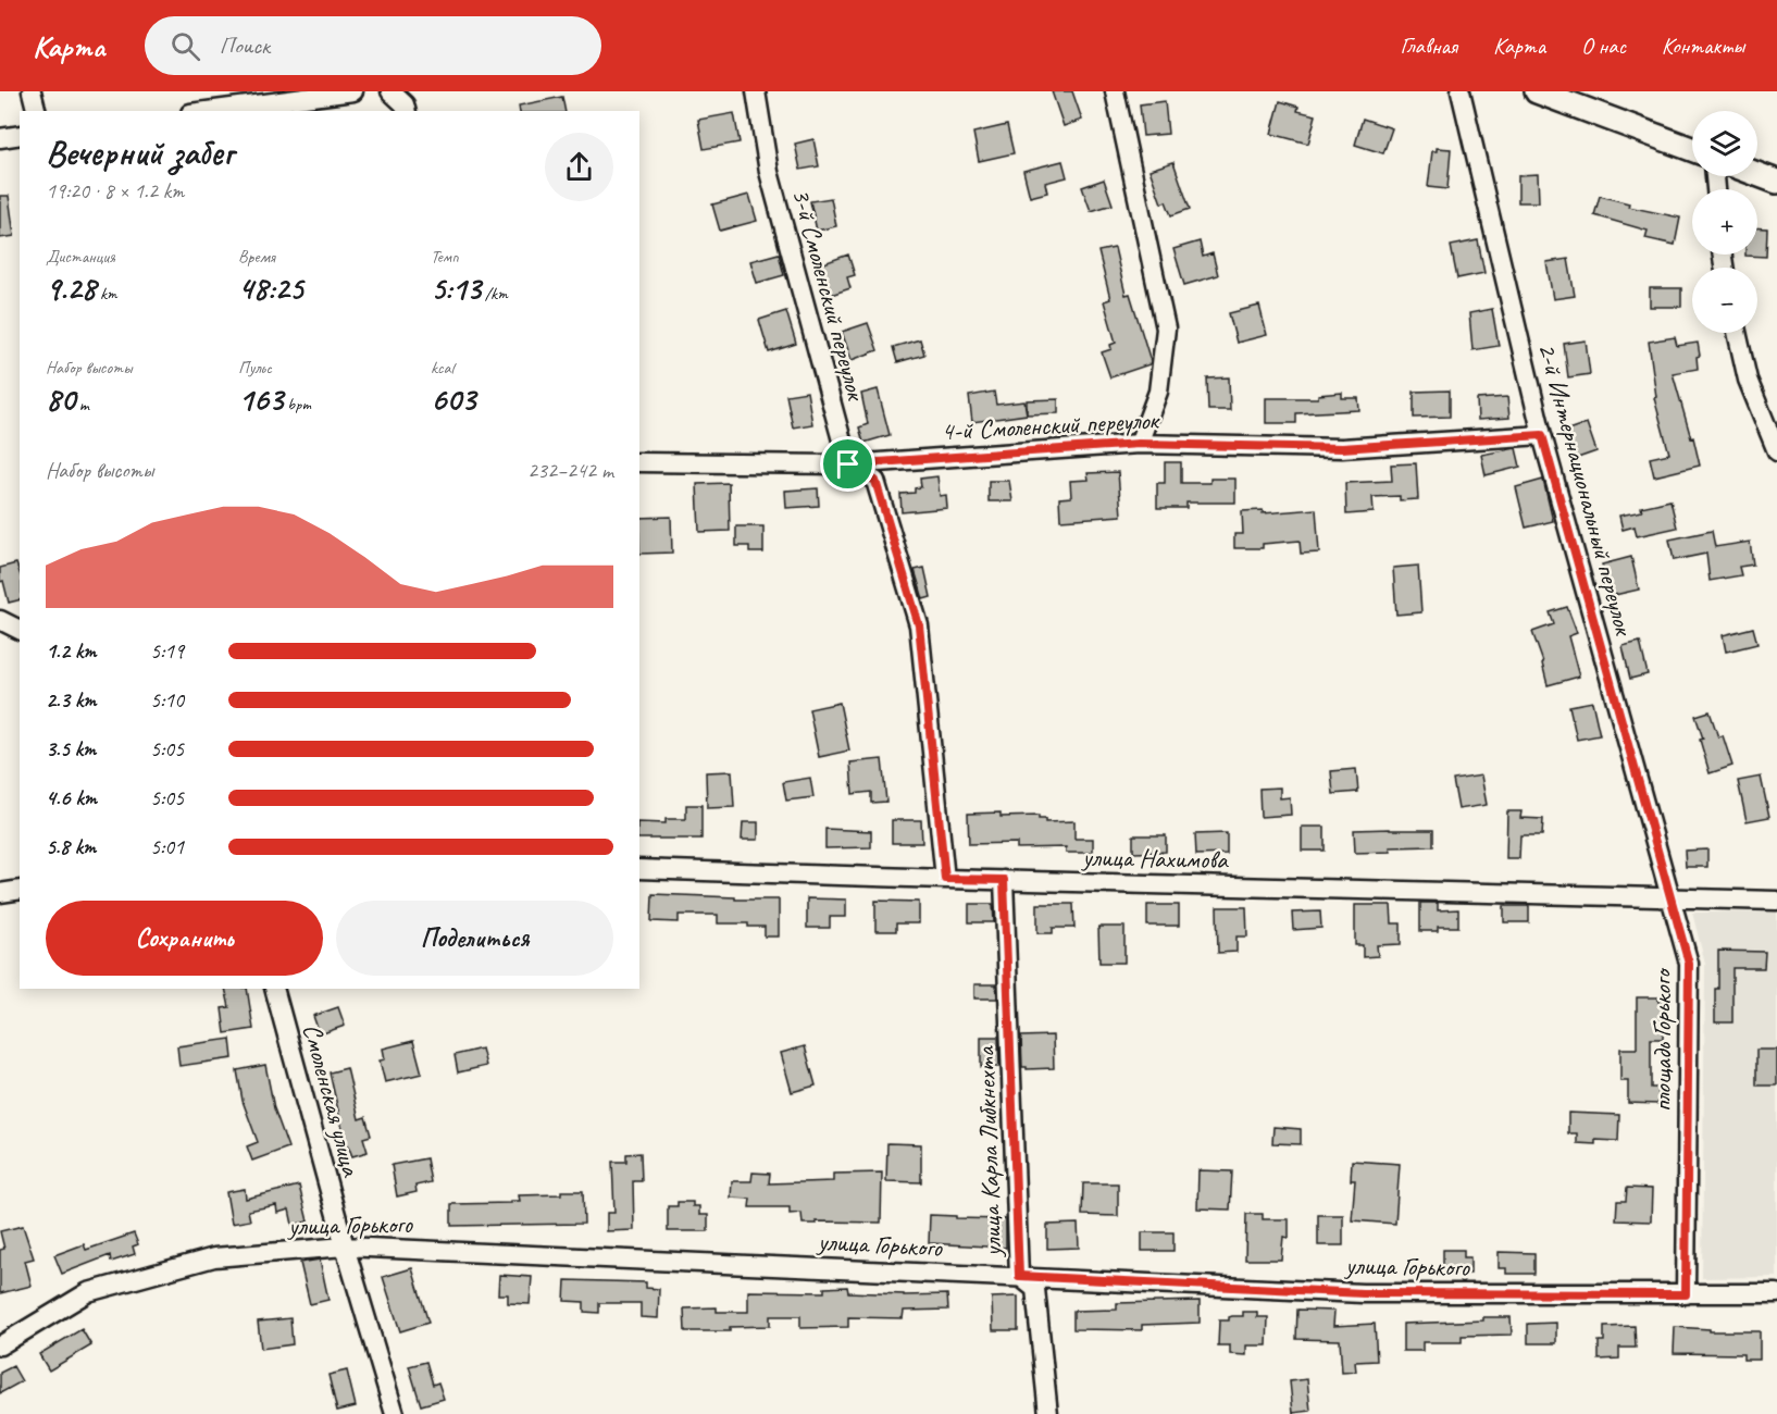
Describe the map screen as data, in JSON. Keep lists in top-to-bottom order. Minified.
{"streets":{"street":["3-й Смоленский переулок","4-й Смоленский переулок","2-й Интернациональный переулок","улица Нахимова","площадь Горького","Смоленская улица","улица Карла Либкнехта","улица Горького"]},"crossings":[["3-й Смоленский переулок","4-й Смоленский переулок"],["4-й Смоленский переулок","2-й Интернациональный переулок"],["2-й Интернациональный переулок","улица Нахимова"],["2-й Интернациональный переулок","площадь Горького"],["улица Нахимова","площадь Горького"],["улица Нахимова","улица Карла Либкнехта"],["площадь Горького","улица Горького"],["Смоленская улица","улица Горького"],["улица Карла Либкнехта","улица Горького"]],"page":{"header":"Карта","search":"Поиск","nav":["Главная","Карта","О нас","Контакты"],"map_buttons":["+","−"],"heading":["Вечерний забег","19:20 · 8 × 1.2 km"],"stats":[["Дистанция","9.28 km"],["Время","48:25"],["Темп","5:13 /km"],["Набор высоты","80 m"],["Пульс","163 bpm"],["kcal","603"]],"chart":["Набор высоты","232–242 m"],"list":[{"name":"1.2 km","note":"5:19"},{"name":"2.3 km","note":"5:10"},{"name":"3.5 km","note":"5:05"},{"name":"4.6 km","note":"5:05"},{"name":"5.8 km","note":"5:01"}],"buttons":["Сохранить","Поделиться"]}}
